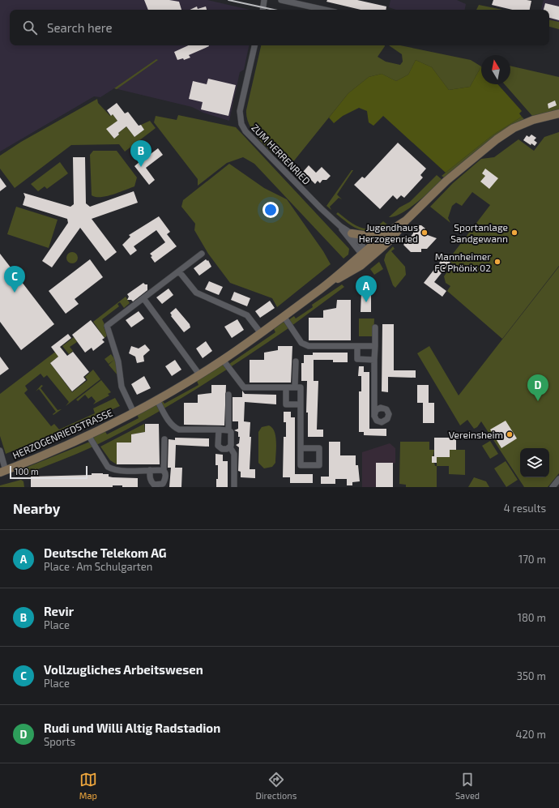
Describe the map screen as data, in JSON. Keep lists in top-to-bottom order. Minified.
{"streets":{"street":["ZUM HERRENRIED","HERZOGENRIEDSTRASSE"]},"crossings":[["ZUM HERRENRIED","HERZOGENRIEDSTRASSE"]],"places":["Jugendhaus Herzogenried","Sportanlage Sandgewann","Mannheimer FC Phönix 02","Vereinsheim"],"scale_bar":"100 m","north":"top","page":{"search":"Search here","pins":["B","C","A","D"],"scale":"100 m","heading":["Nearby","4 results"],"list":[{"mark":"A","name":"Deutsche Telekom AG","note":"Place · Am Schulgarten","value":"170 m"},{"mark":"B","name":"Revir","note":"Place","value":"180 m"},{"mark":"C","name":"Vollzugliches Arbeitswesen","note":"Place","value":"350 m"},{"mark":"D","name":"Rudi und Willi Altig Radstadion","note":"Sports","value":"420 m"}],"nav":["Map","Directions","Saved"]}}
